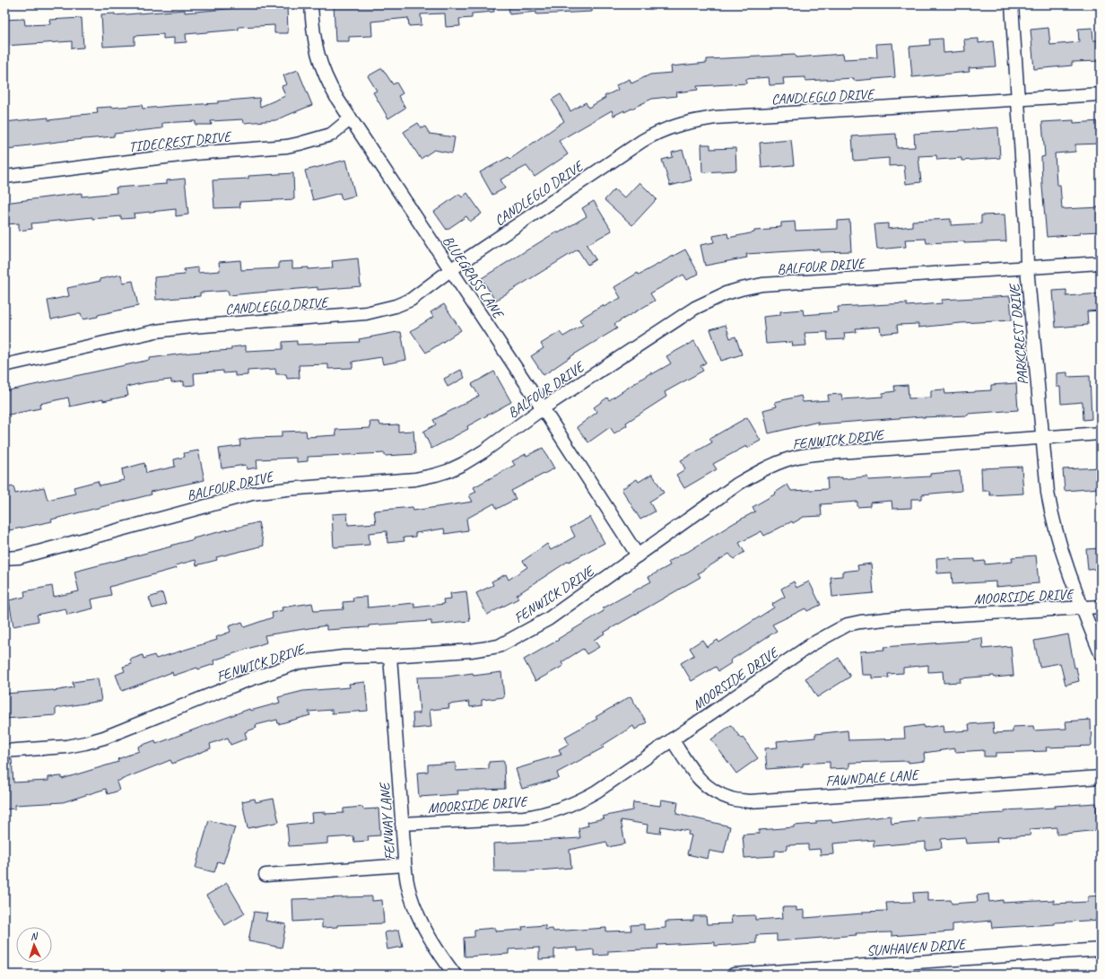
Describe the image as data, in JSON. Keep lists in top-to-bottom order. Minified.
{"streets":{"street":["CANDLEGLO DRIVE","TIDECREST DRIVE","BALFOUR DRIVE","BLUEGRASS LANE","PARKCREST DRIVE","FENWICK DRIVE","MOORSIDE DRIVE","FAWNDALE LANE","FENWAY LANE","SUNHAVEN DRIVE"]},"crossings":[["CANDLEGLO DRIVE","BLUEGRASS LANE"],["CANDLEGLO DRIVE","PARKCREST DRIVE"],["TIDECREST DRIVE","BLUEGRASS LANE"],["BALFOUR DRIVE","BLUEGRASS LANE"],["BALFOUR DRIVE","PARKCREST DRIVE"],["BLUEGRASS LANE","FENWICK DRIVE"],["PARKCREST DRIVE","FENWICK DRIVE"],["PARKCREST DRIVE","MOORSIDE DRIVE"],["FENWICK DRIVE","FENWAY LANE"],["MOORSIDE DRIVE","FAWNDALE LANE"],["MOORSIDE DRIVE","FENWAY LANE"]],"north":"top"}
